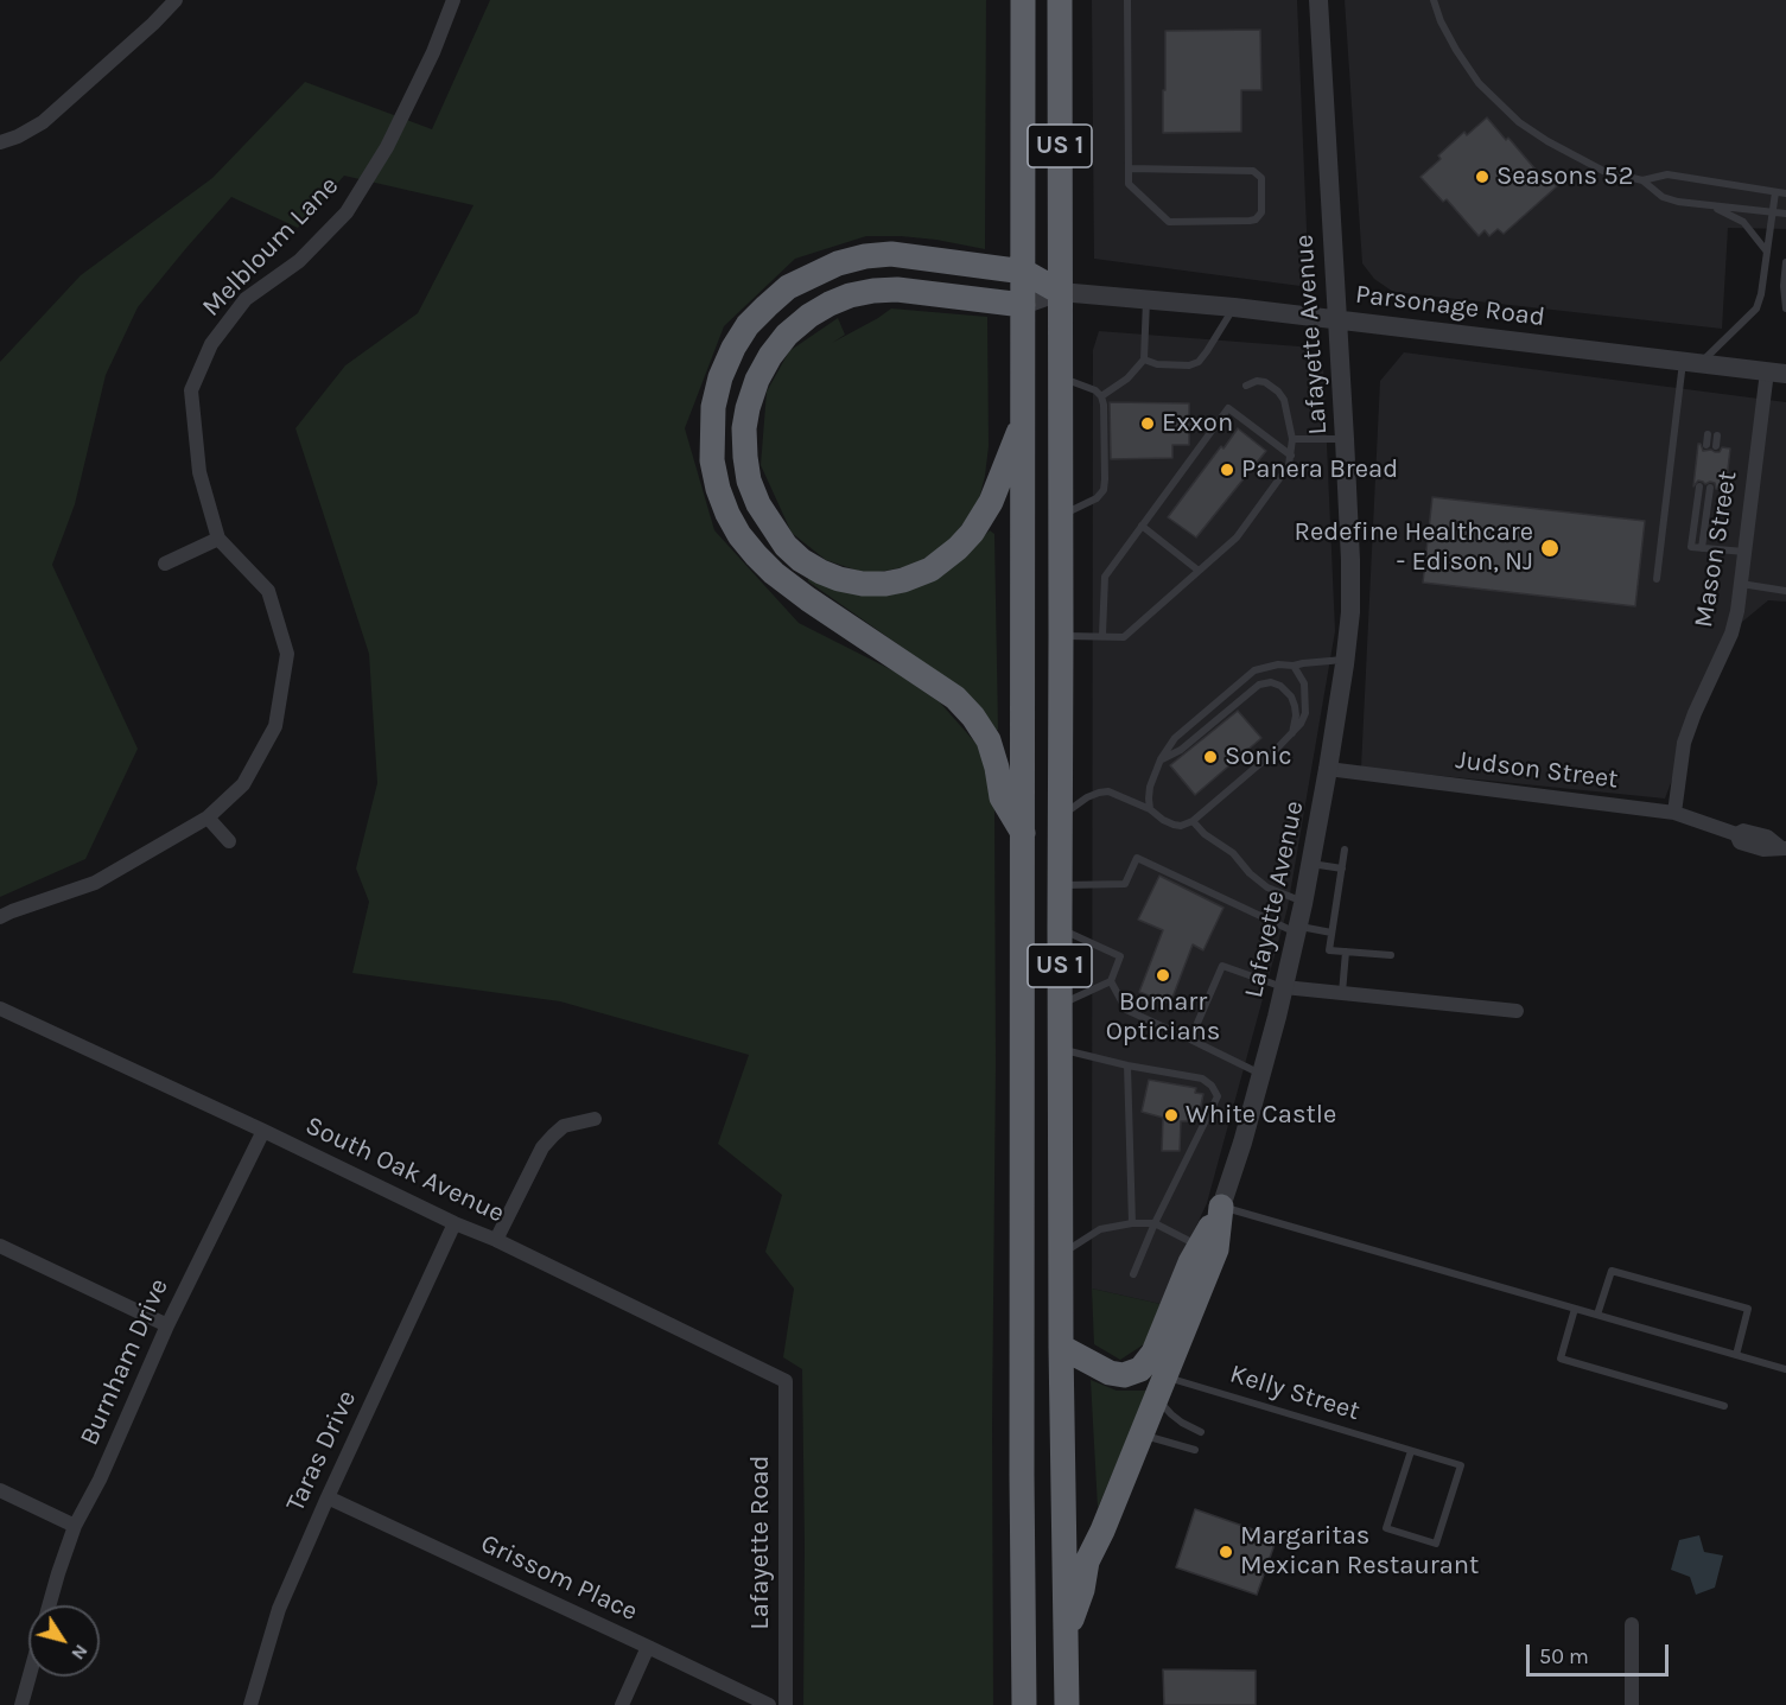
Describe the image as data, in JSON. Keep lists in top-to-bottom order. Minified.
{"streets":{"highway":["US 1"],"street":["Melbloum Lane","Parsonage Road","Lafayette Avenue","Mason Street","Judson Street","South Oak Avenue","Burnham Drive","Taras Drive","Lafayette Road","Grissom Place"],"lane":["Kelly Street"]},"crossings":[["US 1","Parsonage Road"],["Parsonage Road","Lafayette Avenue"],["Parsonage Road","Mason Street"],["Lafayette Avenue","Judson Street"],["Mason Street","Judson Street"],["South Oak Avenue","Burnham Drive"],["South Oak Avenue","Taras Drive"],["South Oak Avenue","Lafayette Road"],["Taras Drive","Grissom Place"]],"places":["Seasons 52","Exxon","Panera Bread","Redefine Healthcare - Edison, NJ","Sonic","Bomarr Opticians","White Castle","Margaritas Mexican Restaurant"],"scale_bar":"50 m","north":"bottom right"}
